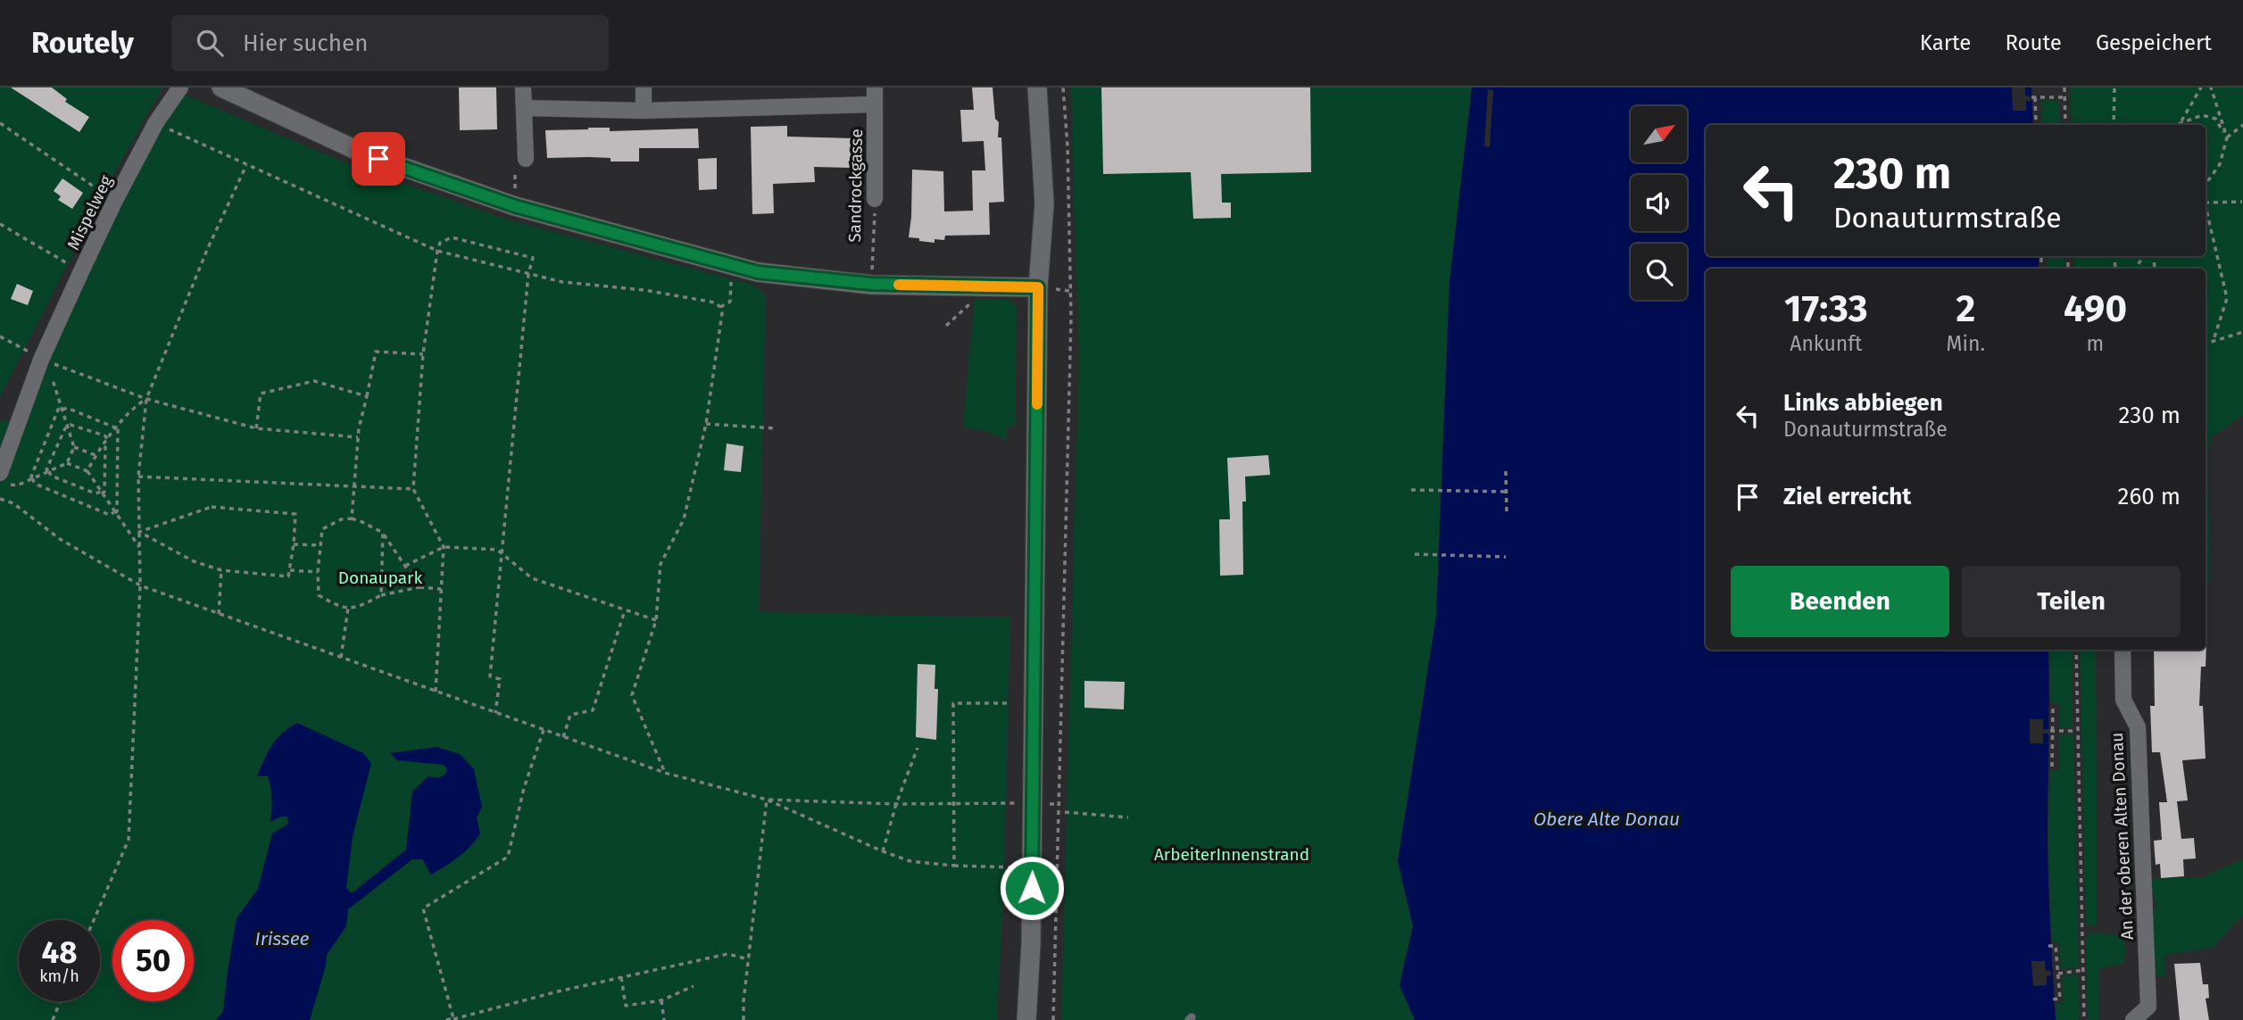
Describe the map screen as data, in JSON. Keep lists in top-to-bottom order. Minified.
{"streets":{"street":["Sandrockgasse","Mispelweg","An der oberen Alten Donau"]},"water":["Obere Alte Donau","Irissee"],"parks":["Donaupark","ArbeiterInnenstrand"],"north":"top right","page":{"header":"Routely","search":"Hier suchen","nav":["Karte","Route","Gespeichert"],"turn":["230 m","Donauturmstraße"],"eta":["17:33","Ankunft","2","Min.","490","m"],"list":[{"name":"Links abbiegen","note":"Donauturmstraße","value":"230 m"},{"name":"Ziel erreicht","value":"260 m"}],"buttons":["Beenden","Teilen"],"speed":"48 km/h","limit":"50"}}
